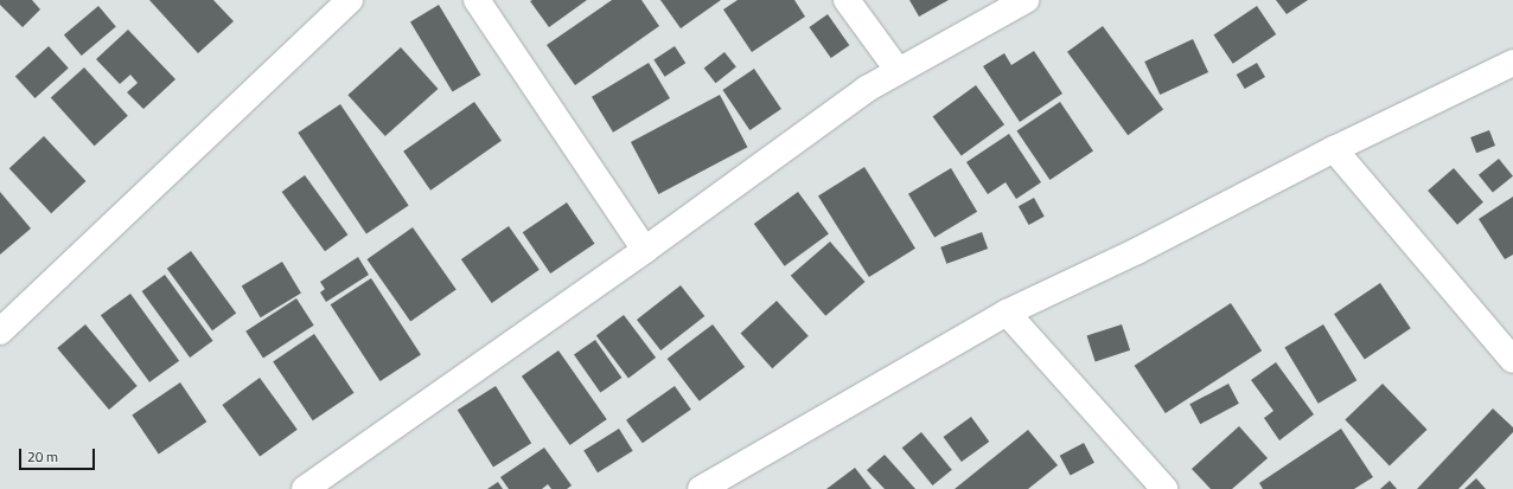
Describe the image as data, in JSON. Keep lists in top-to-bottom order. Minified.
{"scale_bar":"20 m"}
